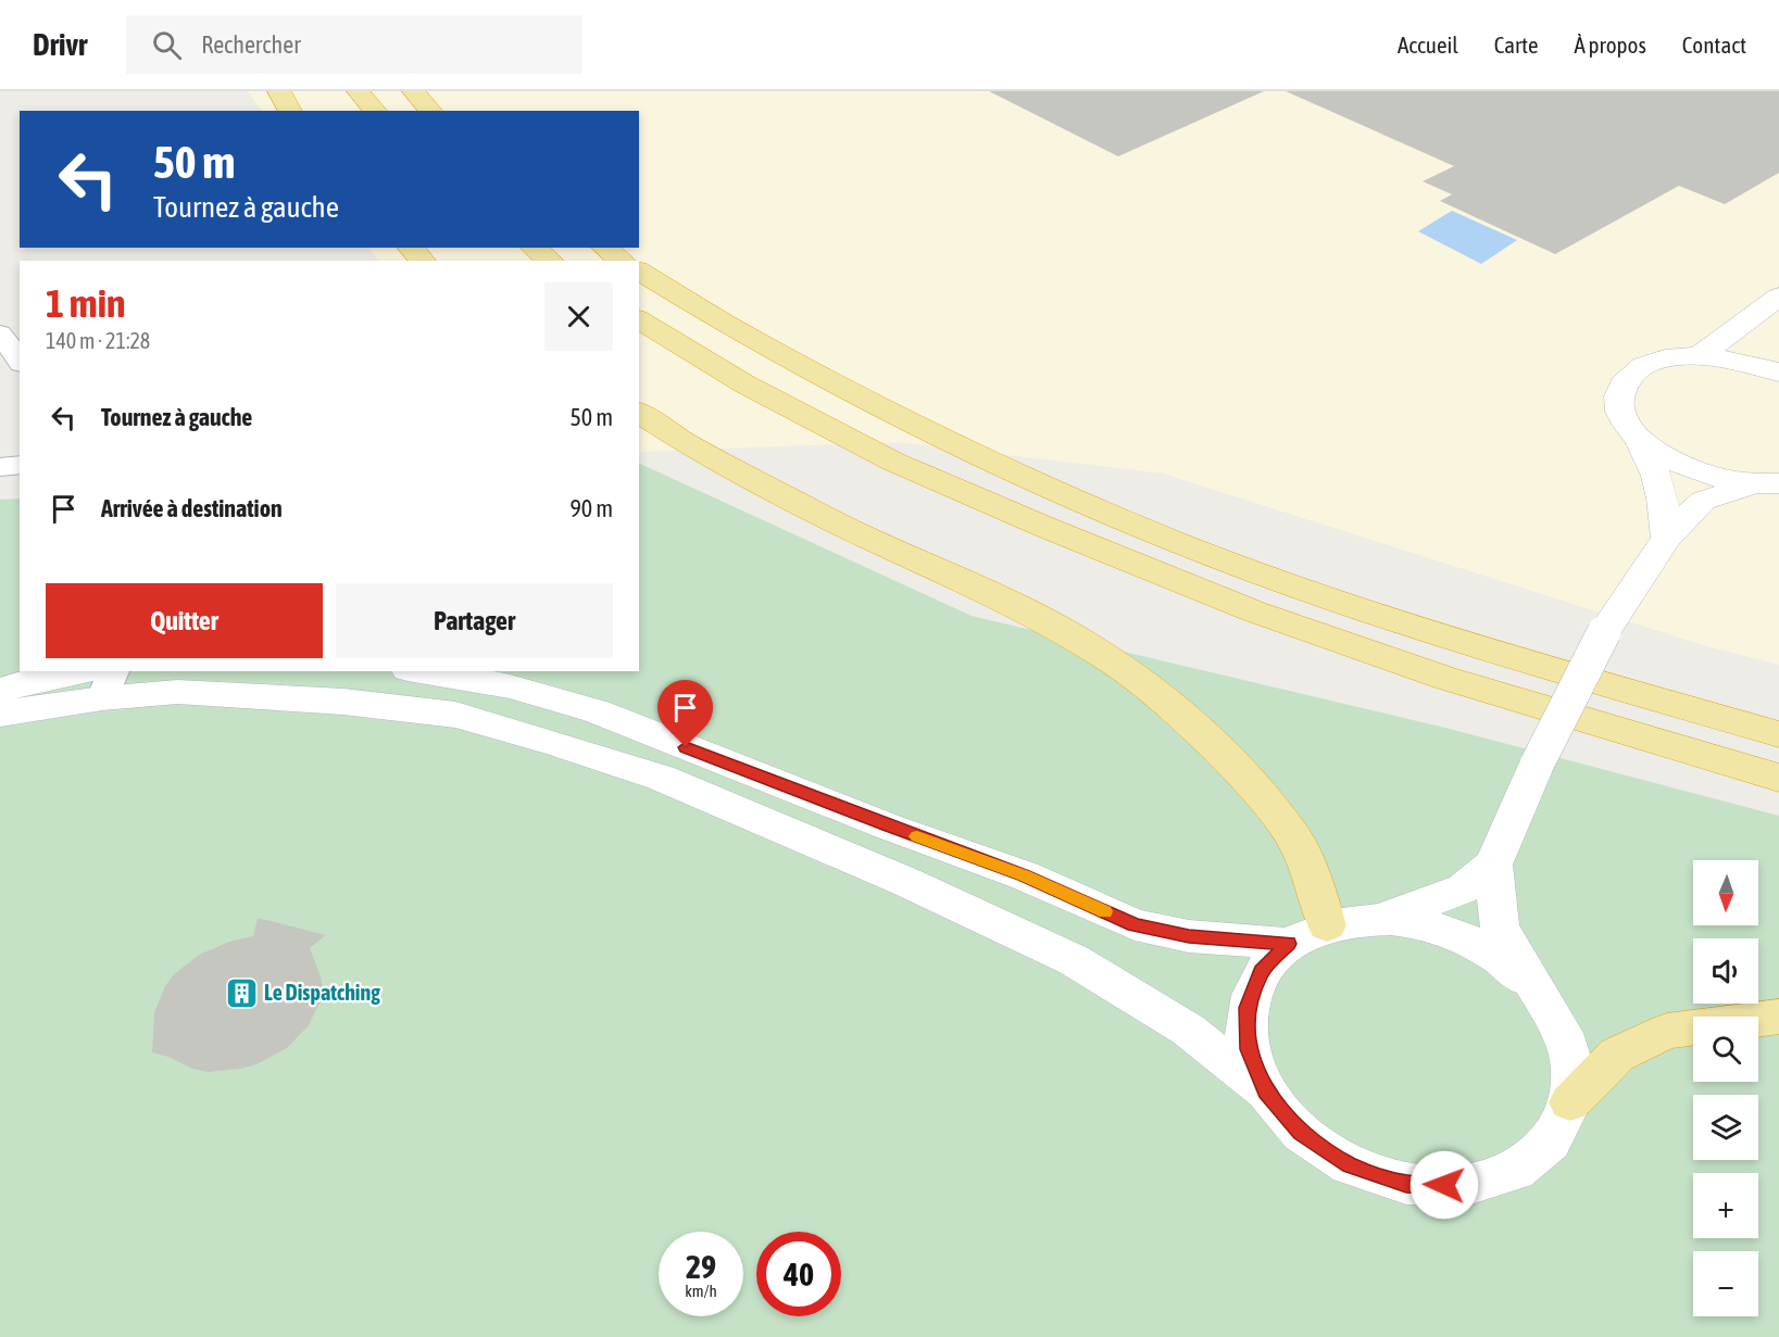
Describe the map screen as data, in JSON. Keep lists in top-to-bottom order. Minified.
{"places":{"building":["Le Dispatching"]},"north":"bottom","page":{"header":"Drivr","search":"Rechercher","nav":["Accueil","Carte","À propos","Contact"],"turn":["50 m","Tournez à gauche"],"heading":["1 min","140 m · 21:28"],"list":[{"name":"Tournez à gauche","value":"50 m"},{"name":"Arrivée à destination","value":"90 m"}],"buttons":["Quitter","Partager"],"map_buttons":["+","−"],"speed":"29 km/h","limit":"40"}}
